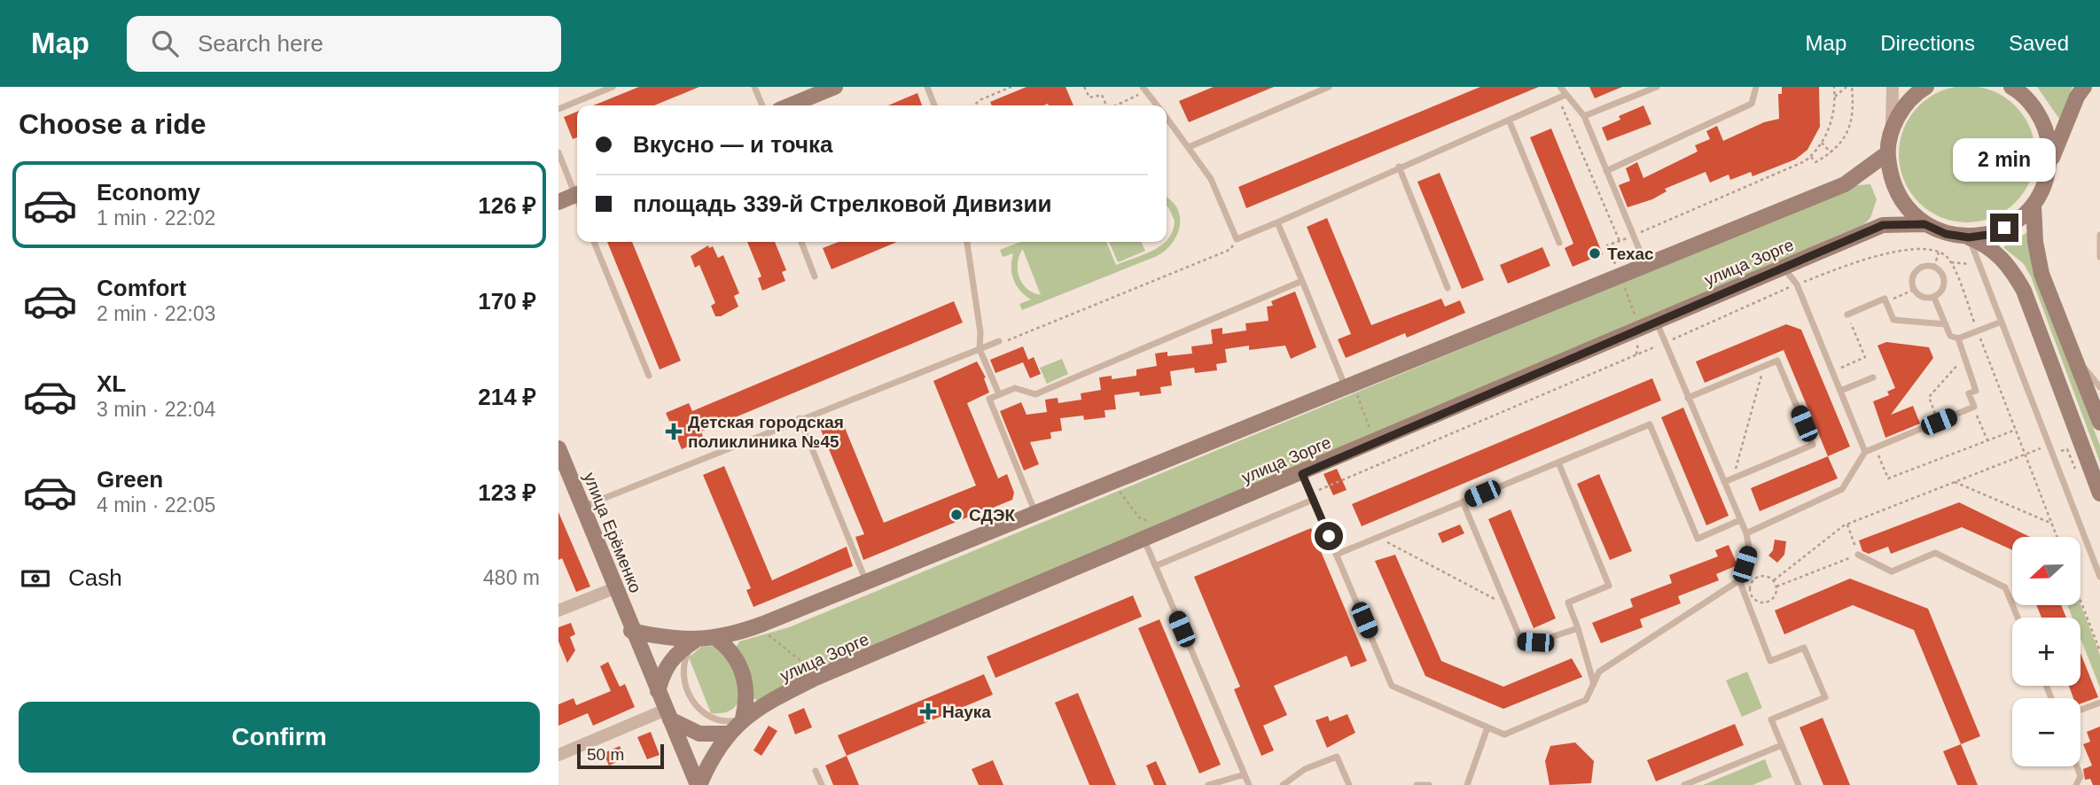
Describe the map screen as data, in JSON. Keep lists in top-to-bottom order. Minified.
{"streets":{"main road":["улица Зорге","улица Ерёменко"]},"crossings":[["улица Зорге","улица Ерёменко"]],"places":{"other":["Техас","СДЭК"],"health":["Детская городская поликлиника №45","Наука"]},"scale_bar":"50 m","north":"left","page":{"header":"Map","search":"Search here","nav":["Map","Directions","Saved"],"heading":"Choose a ride","banner":["Вкусно — и точка","площадь 339-й Стрелковой Дивизии"],"bubble":"2 min","list":[{"name":"Economy","note":"1 min · 22:02","value":"126 ₽"},{"name":"Comfort","note":"2 min · 22:03","value":"170 ₽"},{"name":"XL","note":"3 min · 22:04","value":"214 ₽"},{"name":"Green","note":"4 min · 22:05","value":"123 ₽"}],"map_buttons":["+","−"],"pay":["Cash","480 m"],"buttons":"Confirm","scale":"50 m"}}
